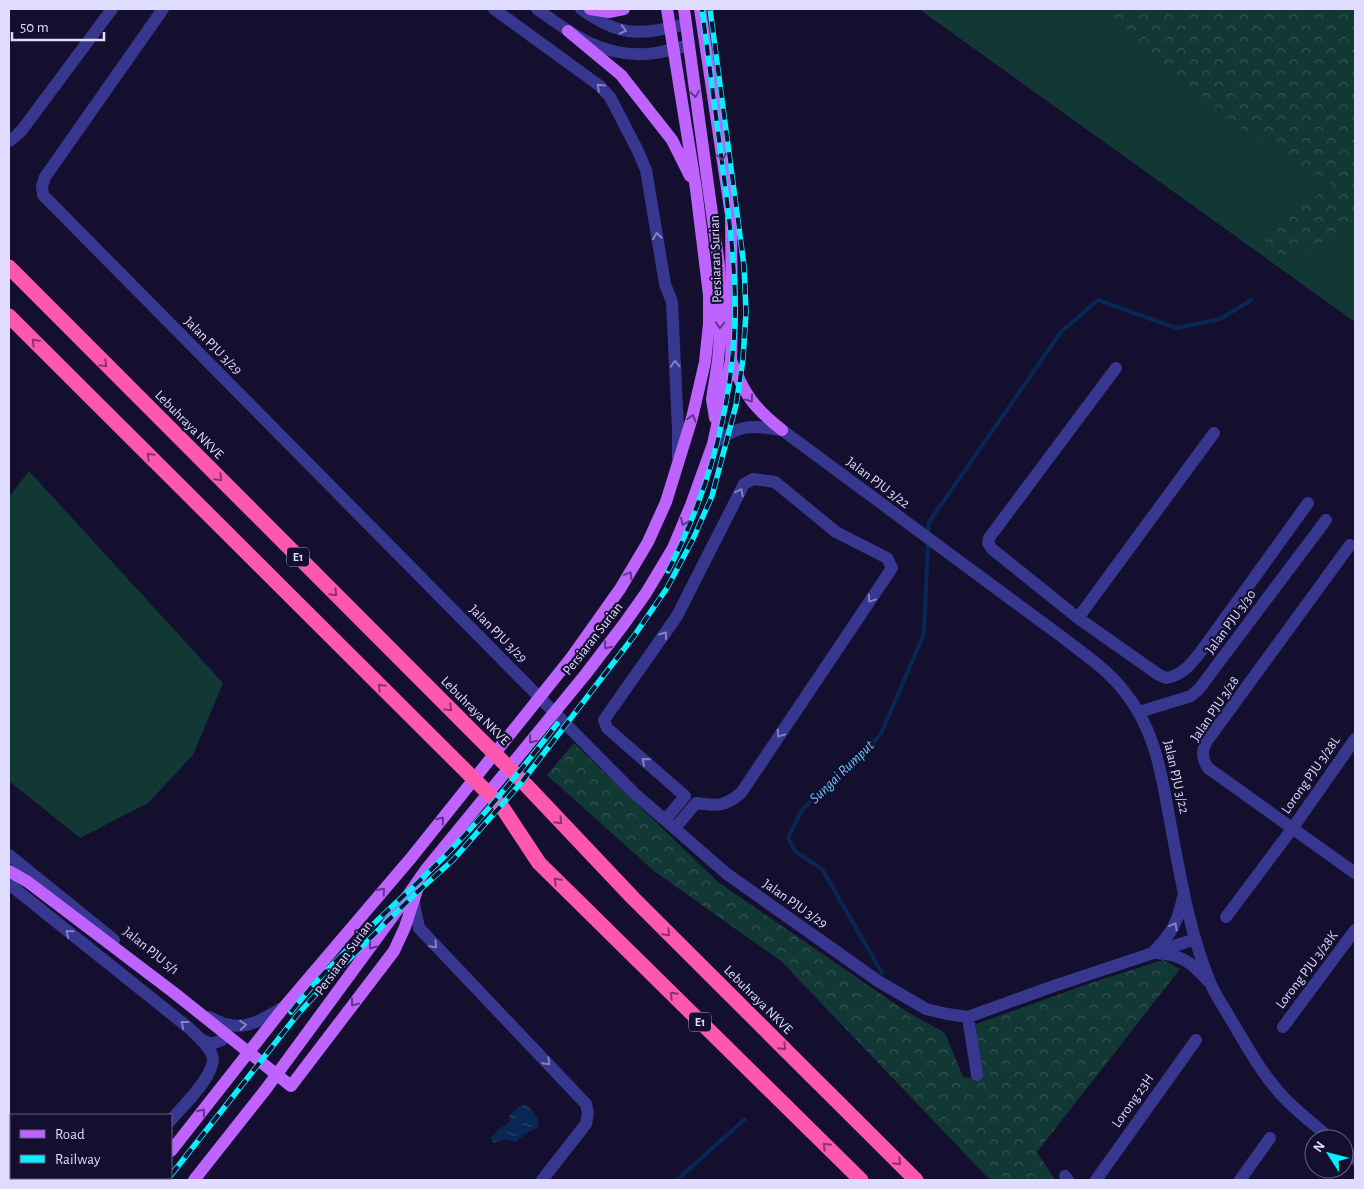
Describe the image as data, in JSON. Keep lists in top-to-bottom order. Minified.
{"streets":{"highway":["Lebuhraya NKVE","E1"],"main road":["Persiaran Surian"],"street":["Jalan PJU 3/29","Jalan PJU 3/22","Jalan PJU 3/30","Jalan PJU 3/28","Lorong PJU 3/28L","Jalan PJU 5/1","Lorong PJU 3/28K","Lorong 23H"]},"crossings":[["Persiaran Surian","Jalan PJU 5/1"],["Jalan PJU 3/29","Jalan PJU 3/22"],["Jalan PJU 3/22","Jalan PJU 3/30"],["Jalan PJU 3/28","Lorong PJU 3/28L"]],"water":["Sungai Rumput"],"legend":["Road","Railway"],"scale_bar":"50 m","north":"top left"}
